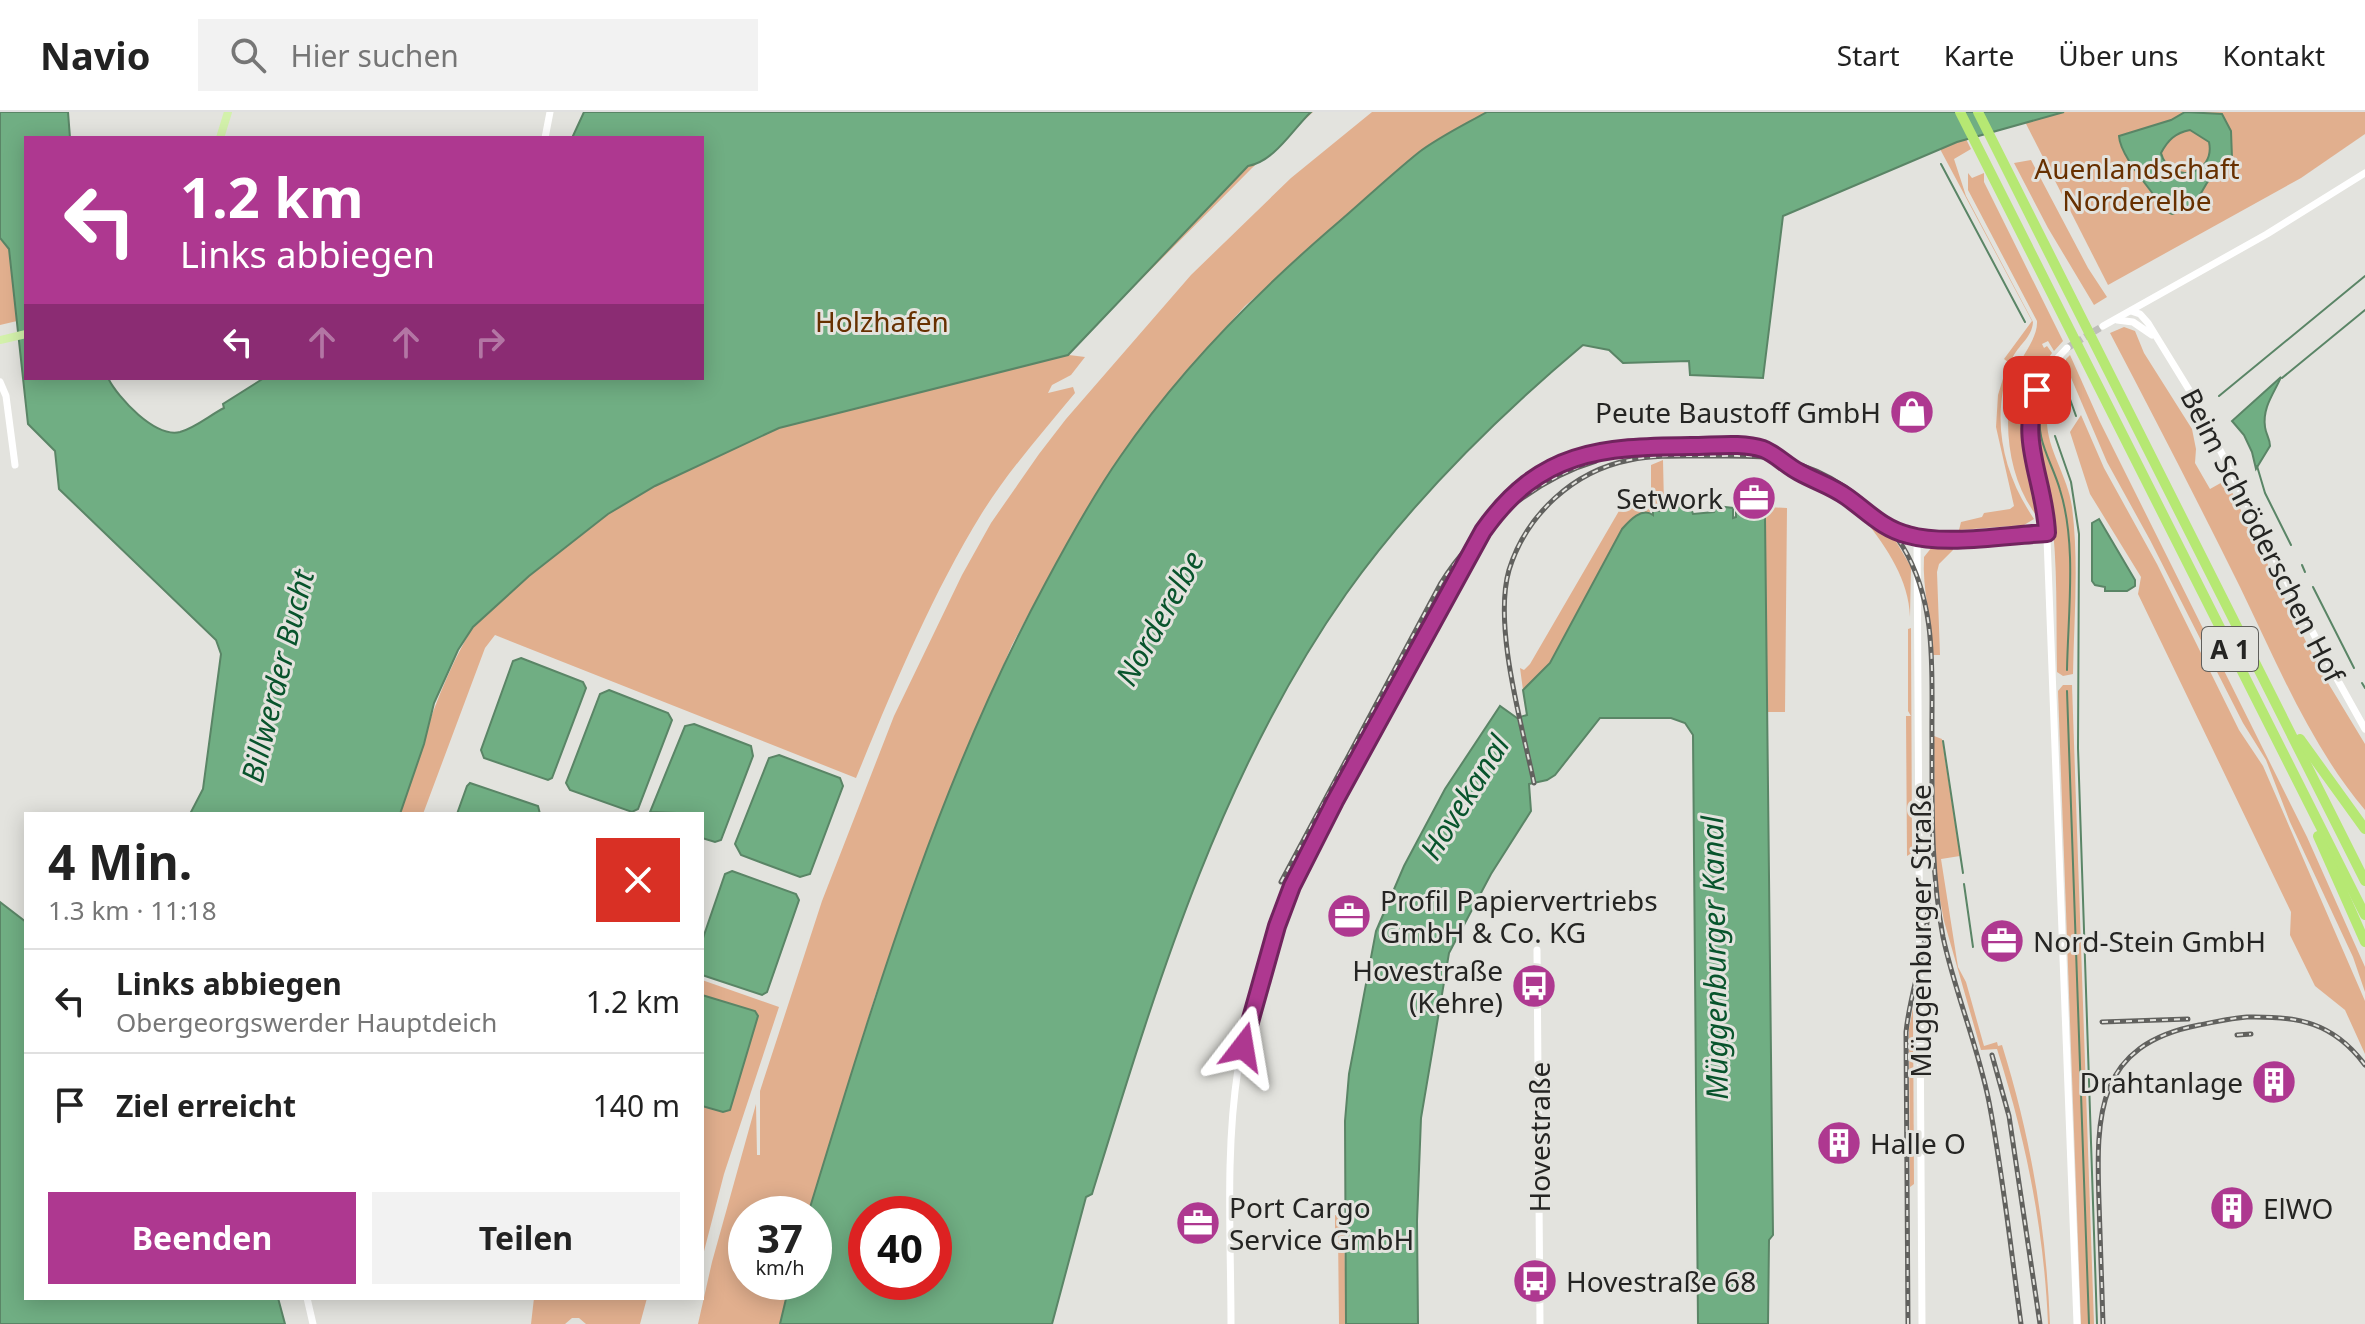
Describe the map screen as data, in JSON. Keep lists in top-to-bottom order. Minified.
{"streets":{"highway":["A 1"],"street":["Beim Schröderschen Hof","Müggenburger Straße","Hovestraße"]},"water":["Norderelbe","Billwerder Bucht","Hovekanal","Müggenburger Kanal"],"parks":["Auenlandschaft Norderelbe","Holzhafen"],"places":{"shop":["Peute Baustoff GmbH"],"office":["Setwork","Profil Papiervertriebs GmbH & Co. KG","Nord-Stein GmbH","Port Cargo Service GmbH"],"bus stop":["Hovestraße (Kehre)","Hovestraße 68"],"building":["Drahtanlage","Halle O","ElWO"]},"page":{"header":"Navio","search":"Hier suchen","nav":["Start","Karte","Über uns","Kontakt"],"turn":["1.2 km","Links abbiegen"],"heading":["4 Min.","1.3 km · 11:18"],"list":[{"name":"Links abbiegen","note":"Obergeorgswerder Hauptdeich","value":"1.2 km"},{"name":"Ziel erreicht","value":"140 m"}],"buttons":["Beenden","Teilen"],"speed":"37 km/h","limit":"40"}}
